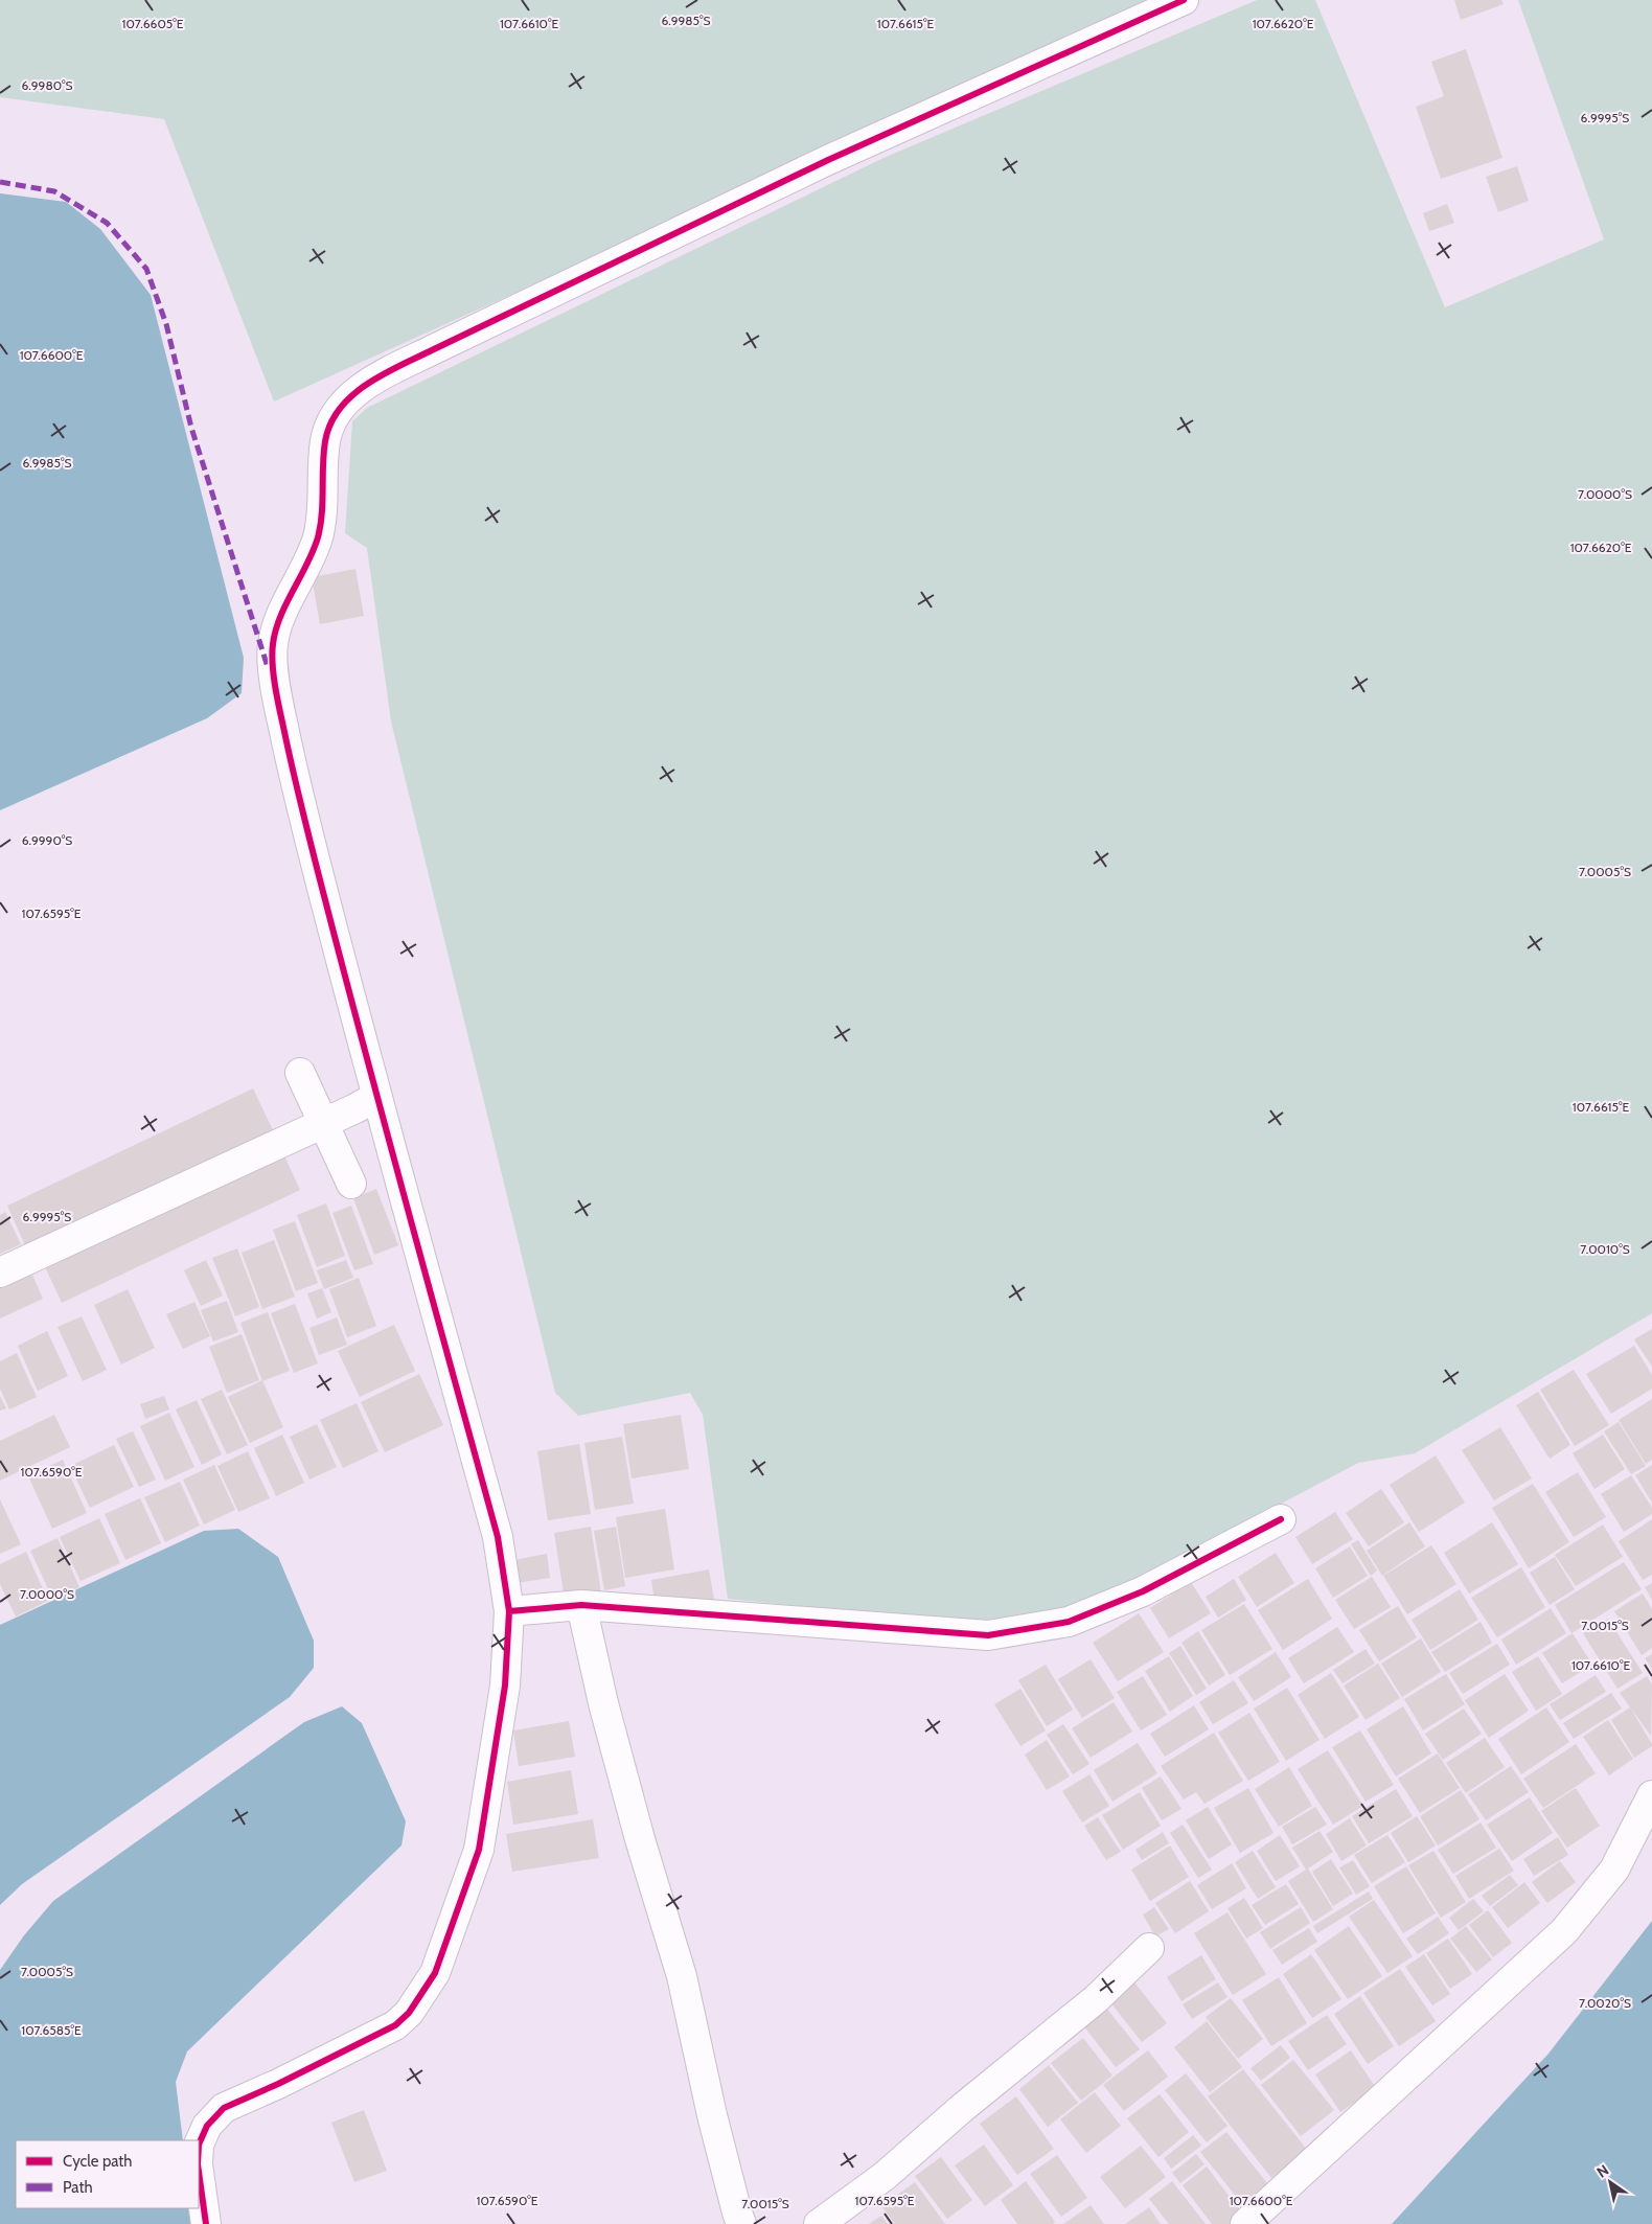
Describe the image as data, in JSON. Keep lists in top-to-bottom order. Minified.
{"legend":["Cycle path","Path"],"north":"top left","coordinates":["6.9985°S","107.6605°E","107.6610°E","107.6615°E","107.6620°E","6.9980°S","6.9995°S","107.6600°E","7.0000°S","6.9990°S","7.0005°S","107.6595°E","7.0010°S","107.6590°E","7.0015°S","7.0020°S","107.6585°E"]}
